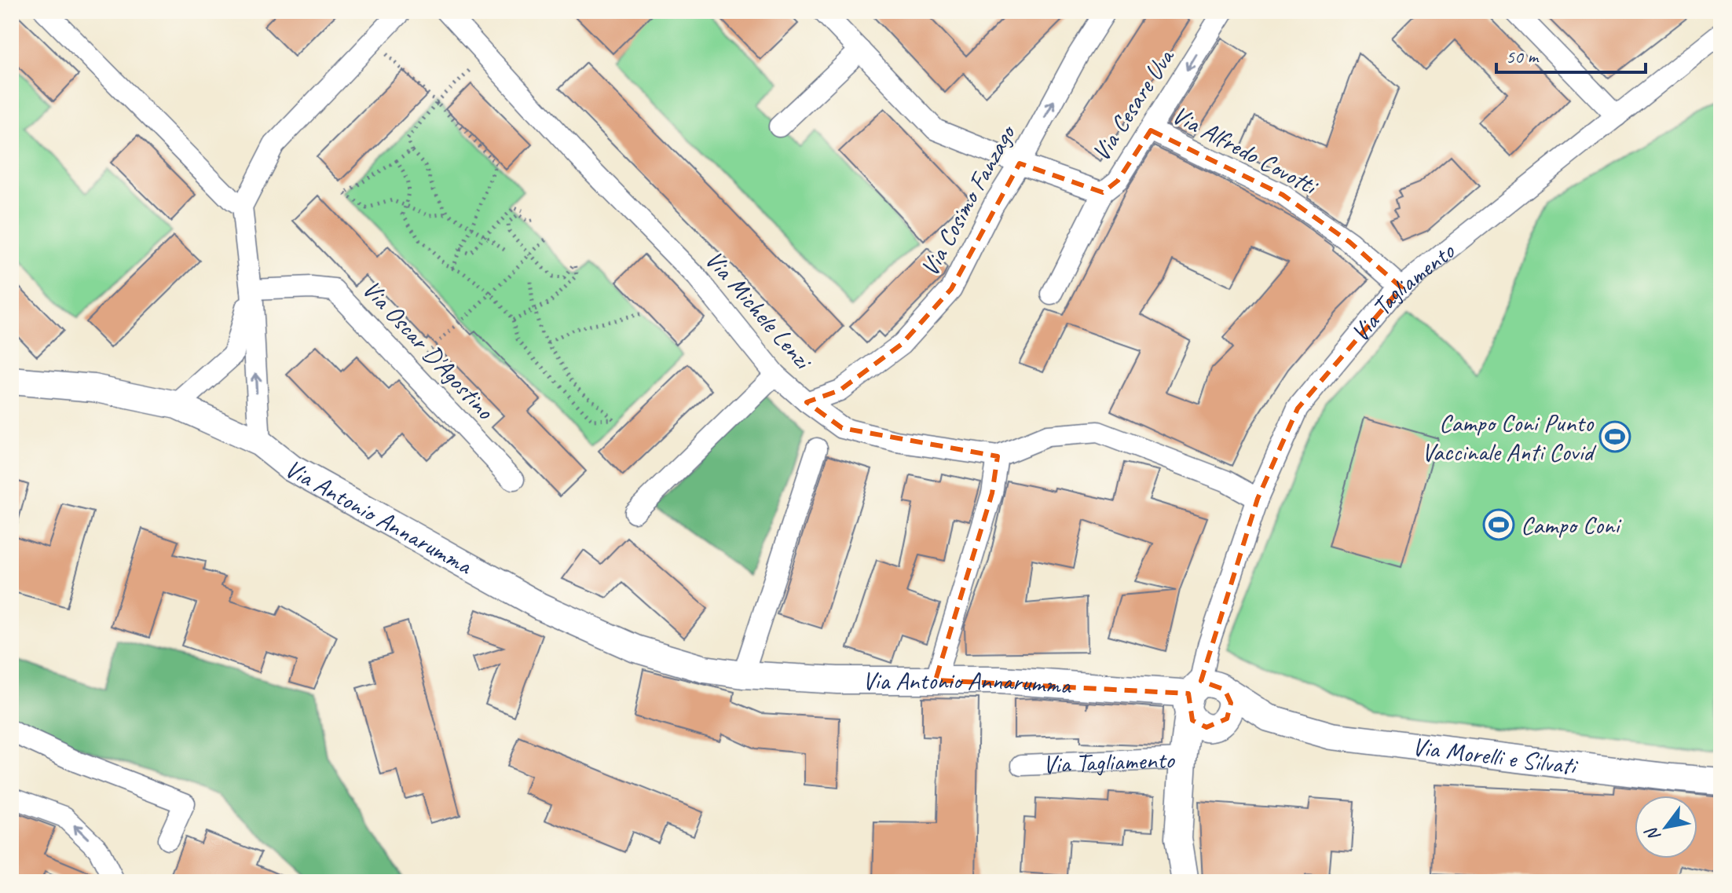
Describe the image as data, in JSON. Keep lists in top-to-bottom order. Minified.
{"streets":{"main road":["Via Tagliamento","Via Antonio Annarumma","Via Morelli e Silvati"],"street":["Via Cesare Uva","Via Alfredo Covotti","Via Cosimo Fanzago","Via Michele Lenzi","Via Oscar D'Agostino"]},"crossings":[["Via Cesare Uva","Via Alfredo Covotti"],["Via Cesare Uva","Via Cosimo Fanzago"],["Via Alfredo Covotti","Via Tagliamento"],["Via Cosimo Fanzago","Via Michele Lenzi"],["Via Tagliamento","Via Antonio Annarumma"],["Via Antonio Annarumma","Via Morelli e Silvati"]],"places":{"sports":["Campo Coni Punto Vaccinale Anti Covid","Campo Coni"]},"scale_bar":"50 m","north":"bottom left"}
